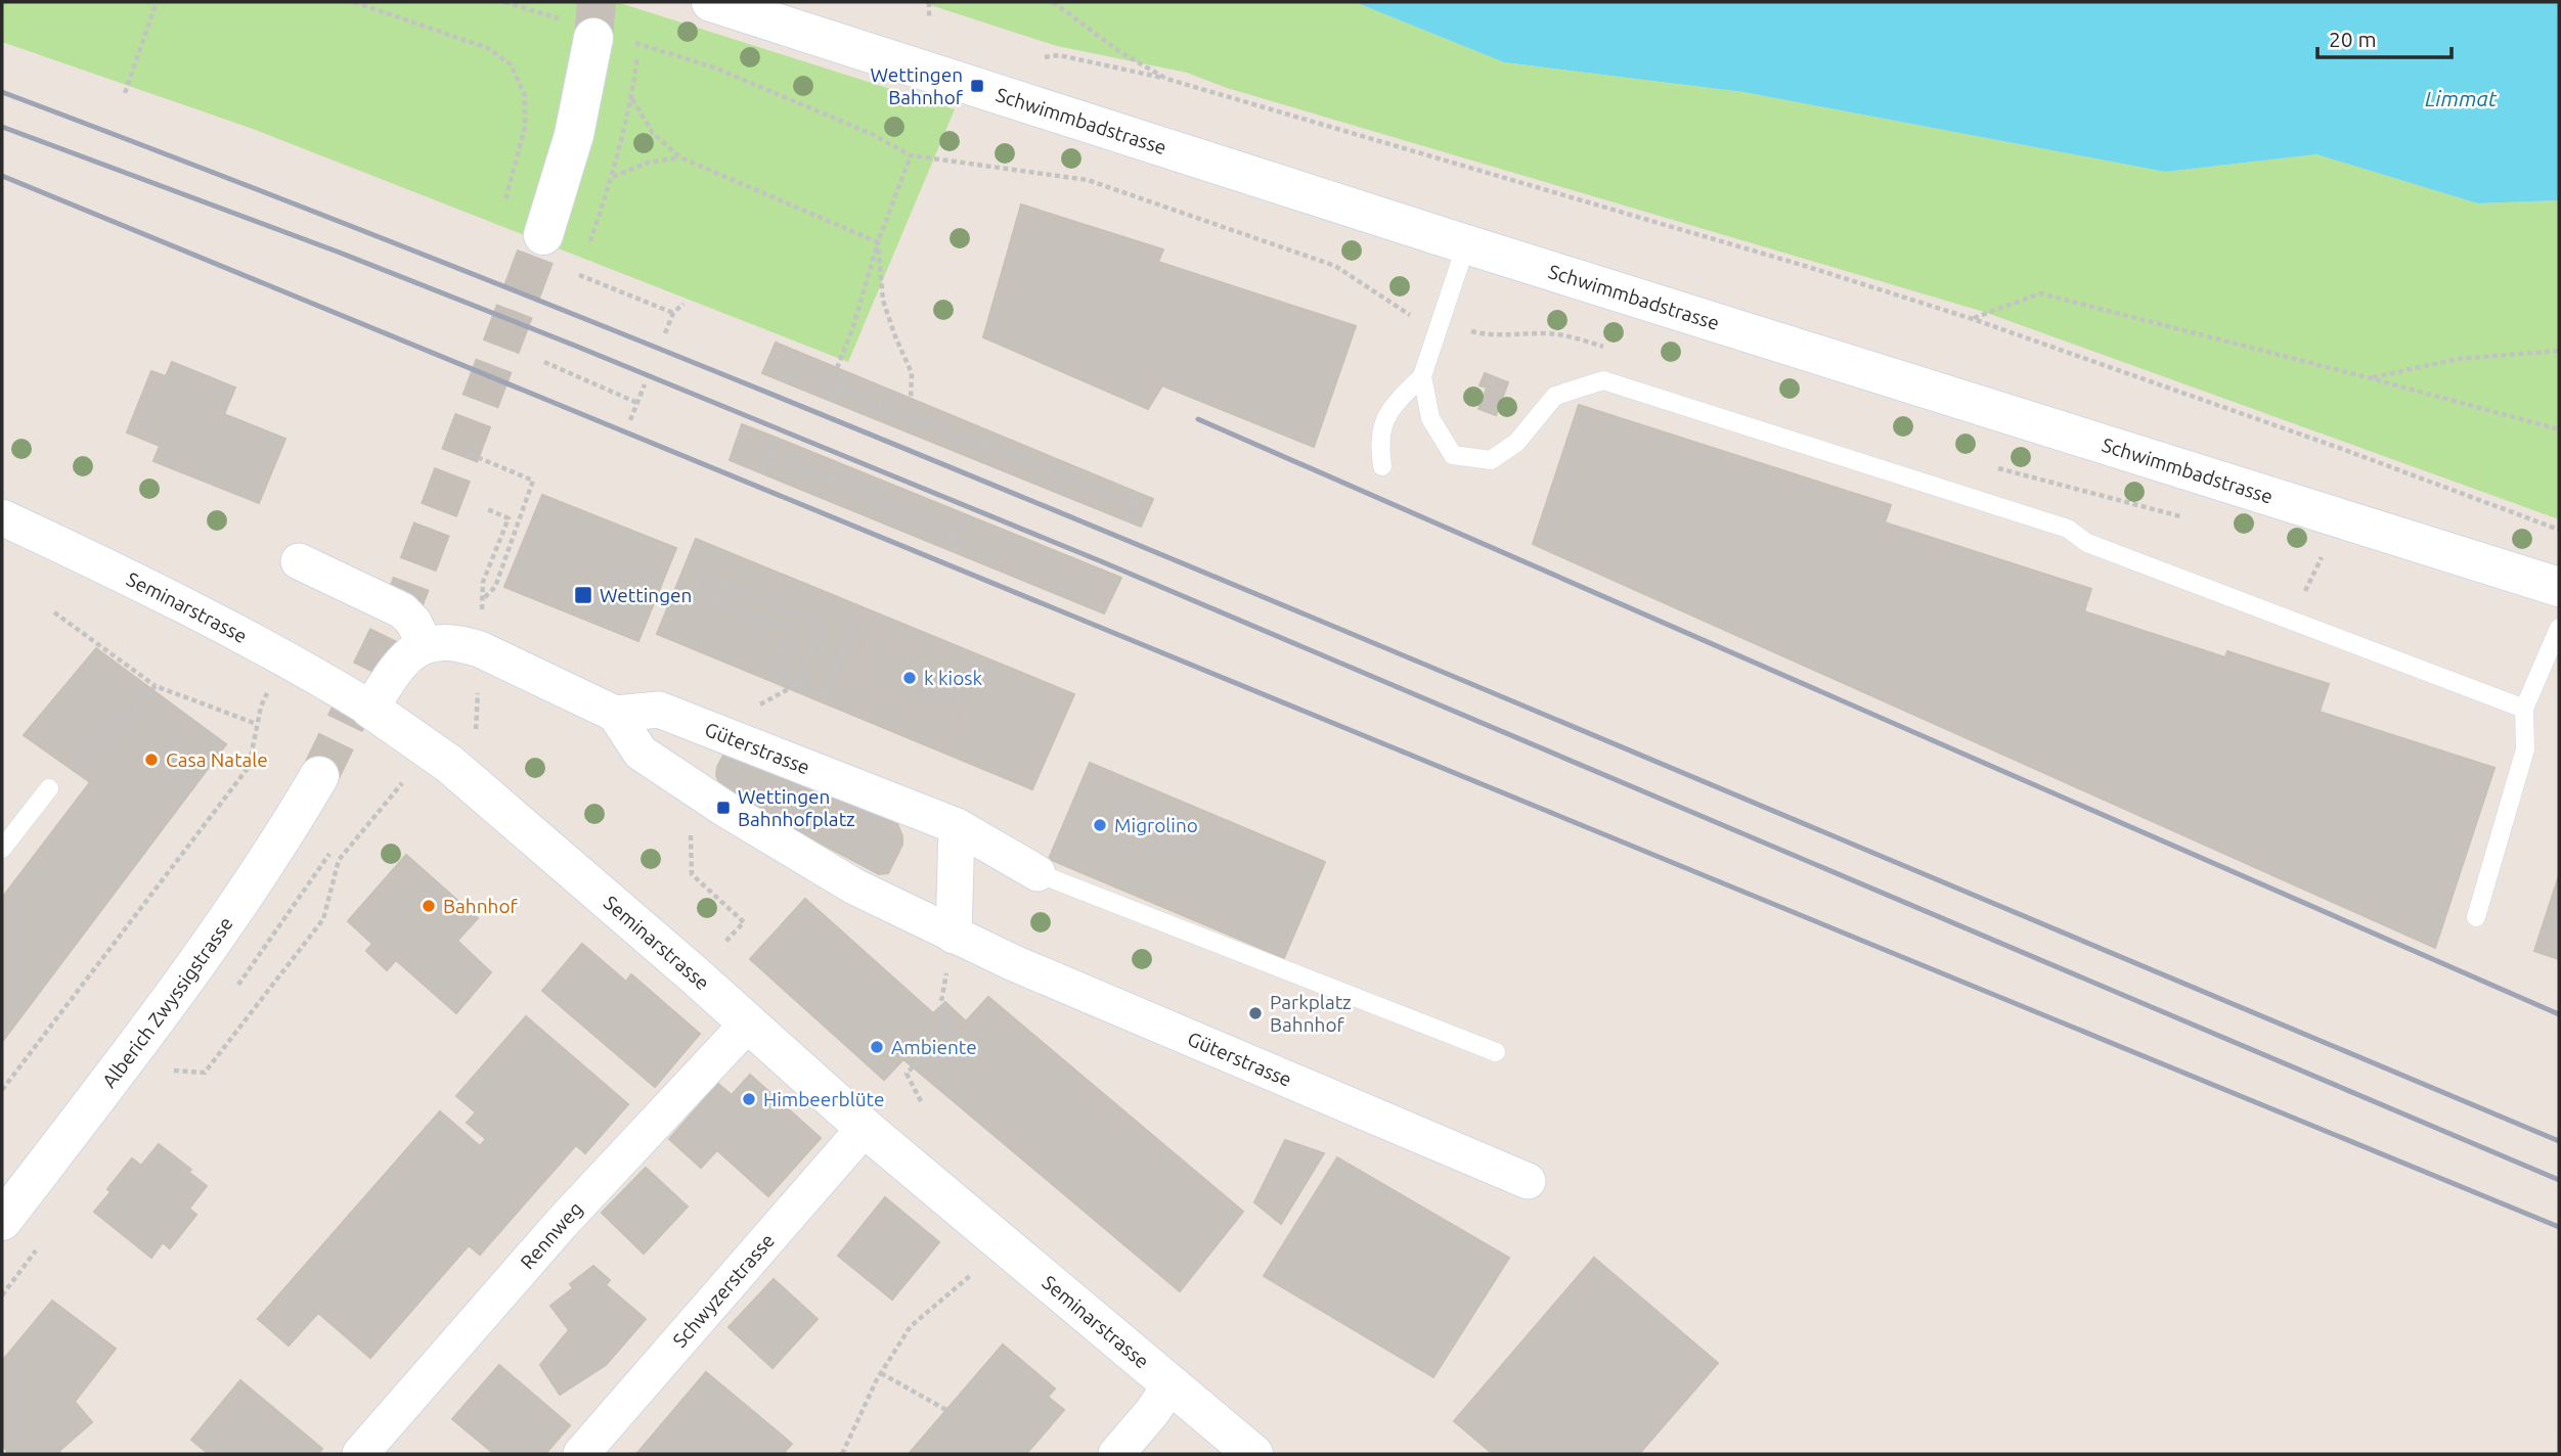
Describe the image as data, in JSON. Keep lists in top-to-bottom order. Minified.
{"streets":{"main road":["Schwimmbadstrasse","Seminarstrasse","Alberich Zwyssigstrasse"],"street":["Güterstrasse","Rennweg","Schwyzerstrasse"]},"crossings":[["Seminarstrasse","Rennweg"],["Seminarstrasse","Schwyzerstrasse"]],"water":["Limmat"],"places":{"transit":["Wettingen Bahnhof","Wettingen","Wettingen Bahnhofplatz"],"other":["k kiosk","Casa Natale","Migrolino","Bahnhof","Parkplatz Bahnhof","Ambiente","Himbeerblüte"]},"scale_bar":"20 m"}
